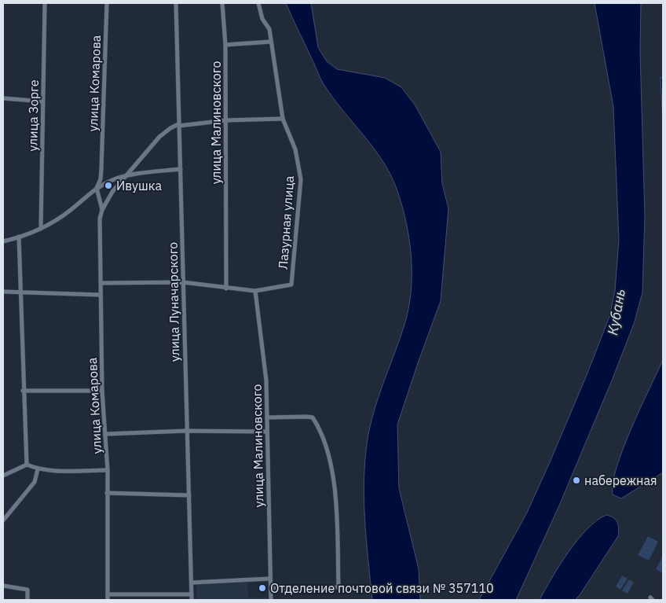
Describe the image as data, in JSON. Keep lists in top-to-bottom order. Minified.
{"streets":{"street":["улица Комарова","улица Зорге","улица Малиновского","Лазурная улица","улица Луначарского"]},"crossings":[["улица Комарова","улица Луначарского"],["улица Малиновского","Лазурная улица"]],"water":["Кубань"],"places":["Ивушка","набережная","Отделение почтовой связи № 357110"]}
